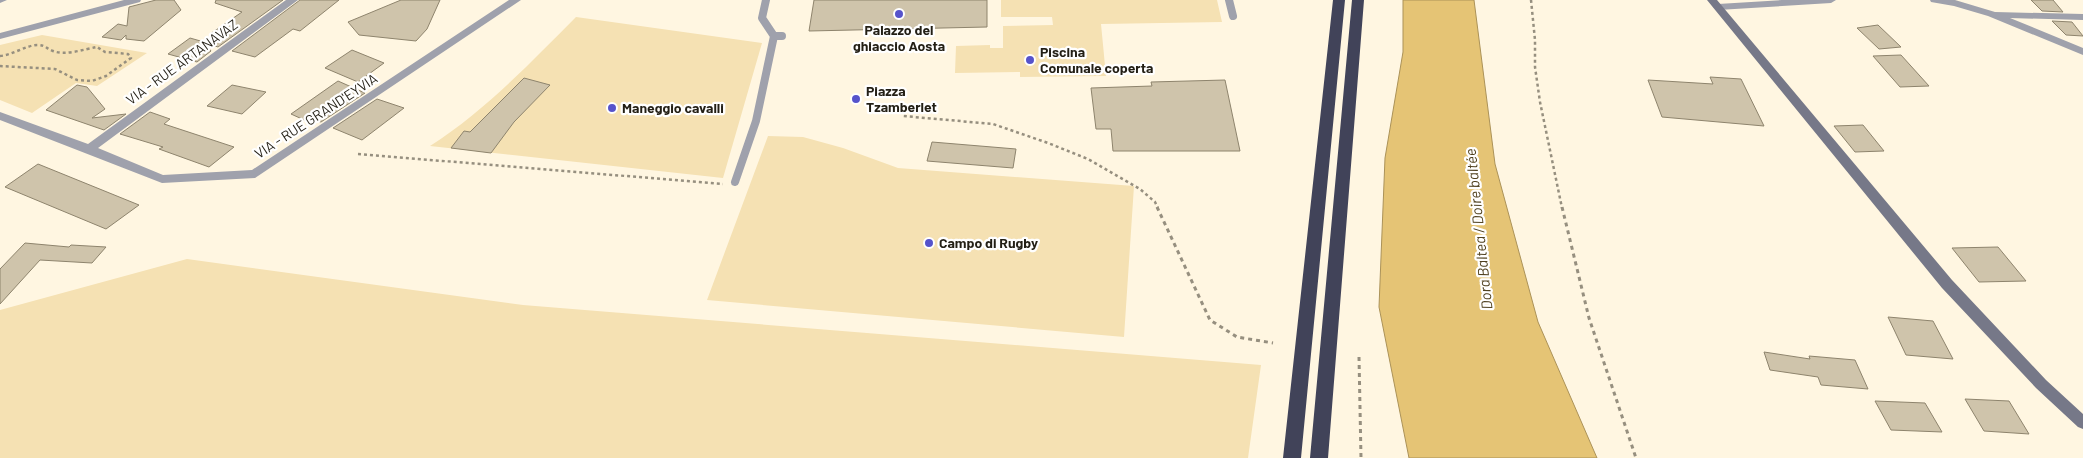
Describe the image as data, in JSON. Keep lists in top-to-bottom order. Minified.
{"streets":{"street":["VIA - RUE ARTANAVAZ","VIA - RUE GRAND'EYVIA"]},"crossings":[["VIA - RUE ARTANAVAZ","VIA - RUE GRAND'EYVIA"]],"water":["Dora Baltea / Doire baltée"],"places":["Palazzo del ghiaccio Aosta","Piscina Comunale coperta","Piazza Tzamberlet","Maneggio cavalli","Campo di Rugby"]}
